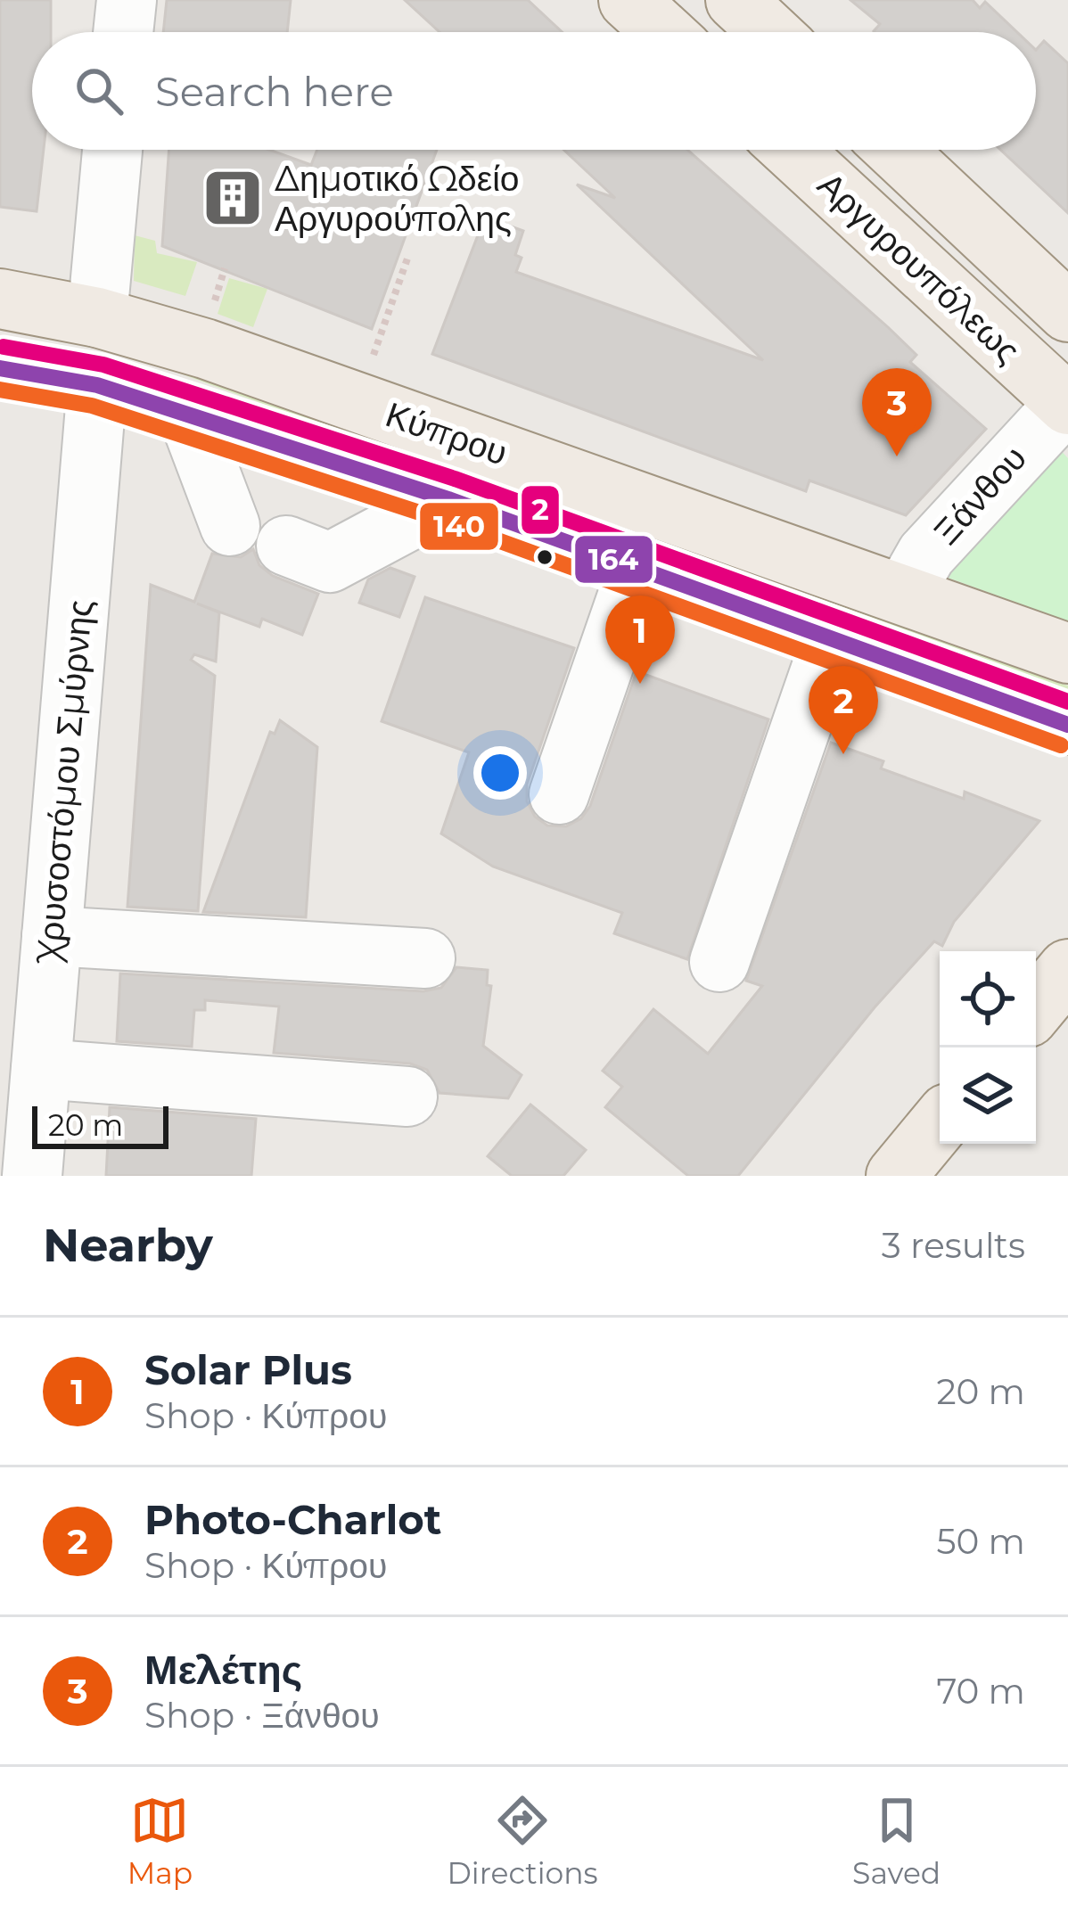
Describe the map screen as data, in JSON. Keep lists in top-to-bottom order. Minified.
{"streets":{"main road":["Αργυρουπόλεως","Κύπρου"],"street":["Ξάνθου","Χρυσοστόμου Σμύρνης"]},"crossings":[["Αργυρουπόλεως","Ξάνθου"],["Κύπρου","Ξάνθου"],["Κύπρου","Χρυσοστόμου Σμύρνης"]],"places":{"building":["Δημοτικό Ωδείο Αργυρούπολης"]},"lines":["transit line 2","transit line 164","transit line 140"],"scale_bar":"20 m","page":{"search":"Search here","pins":["3","1","2"],"scale":"20 m","heading":["Nearby","3 results"],"list":[{"mark":"1","name":"Solar Plus","note":"Shop · Κύπρου","value":"20 m"},{"mark":"2","name":"Photo-Charlot","note":"Shop · Κύπρου","value":"50 m"},{"mark":"3","name":"Μελέτης","note":"Shop · Ξάνθου","value":"70 m"}],"nav":["Map","Directions","Saved"]}}
